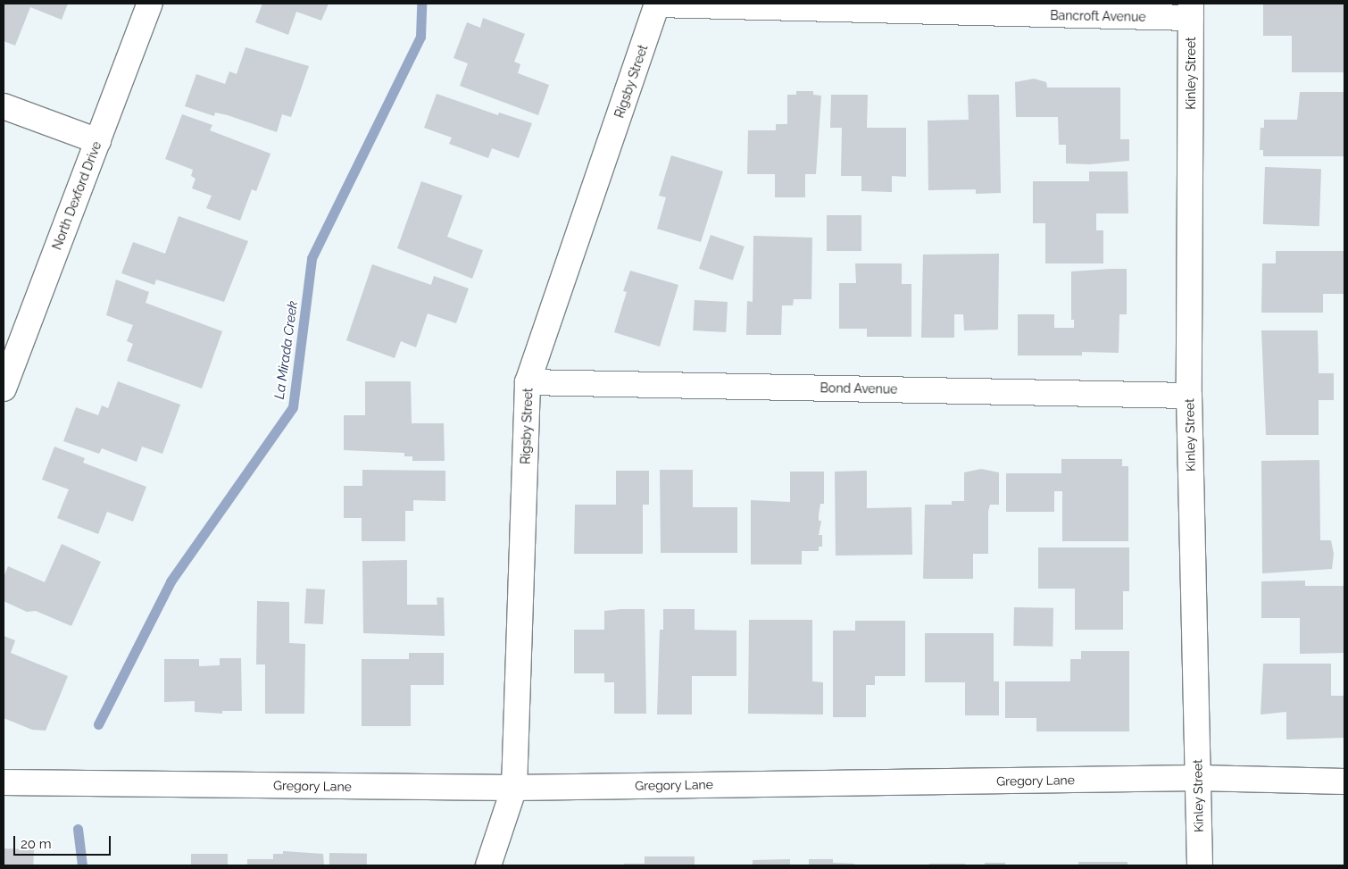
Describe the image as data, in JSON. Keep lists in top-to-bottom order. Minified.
{"streets":{"street":["Bancroft Avenue","Kinley Street","Rigsby Street","North Dexford Drive","Bond Avenue","Gregory Lane"]},"crossings":[["Bancroft Avenue","Kinley Street"],["Bancroft Avenue","Rigsby Street"],["Kinley Street","Bond Avenue"],["Kinley Street","Gregory Lane"],["Rigsby Street","Bond Avenue"],["Rigsby Street","Gregory Lane"]],"water":["La Mirada Creek"],"scale_bar":"20 m"}
